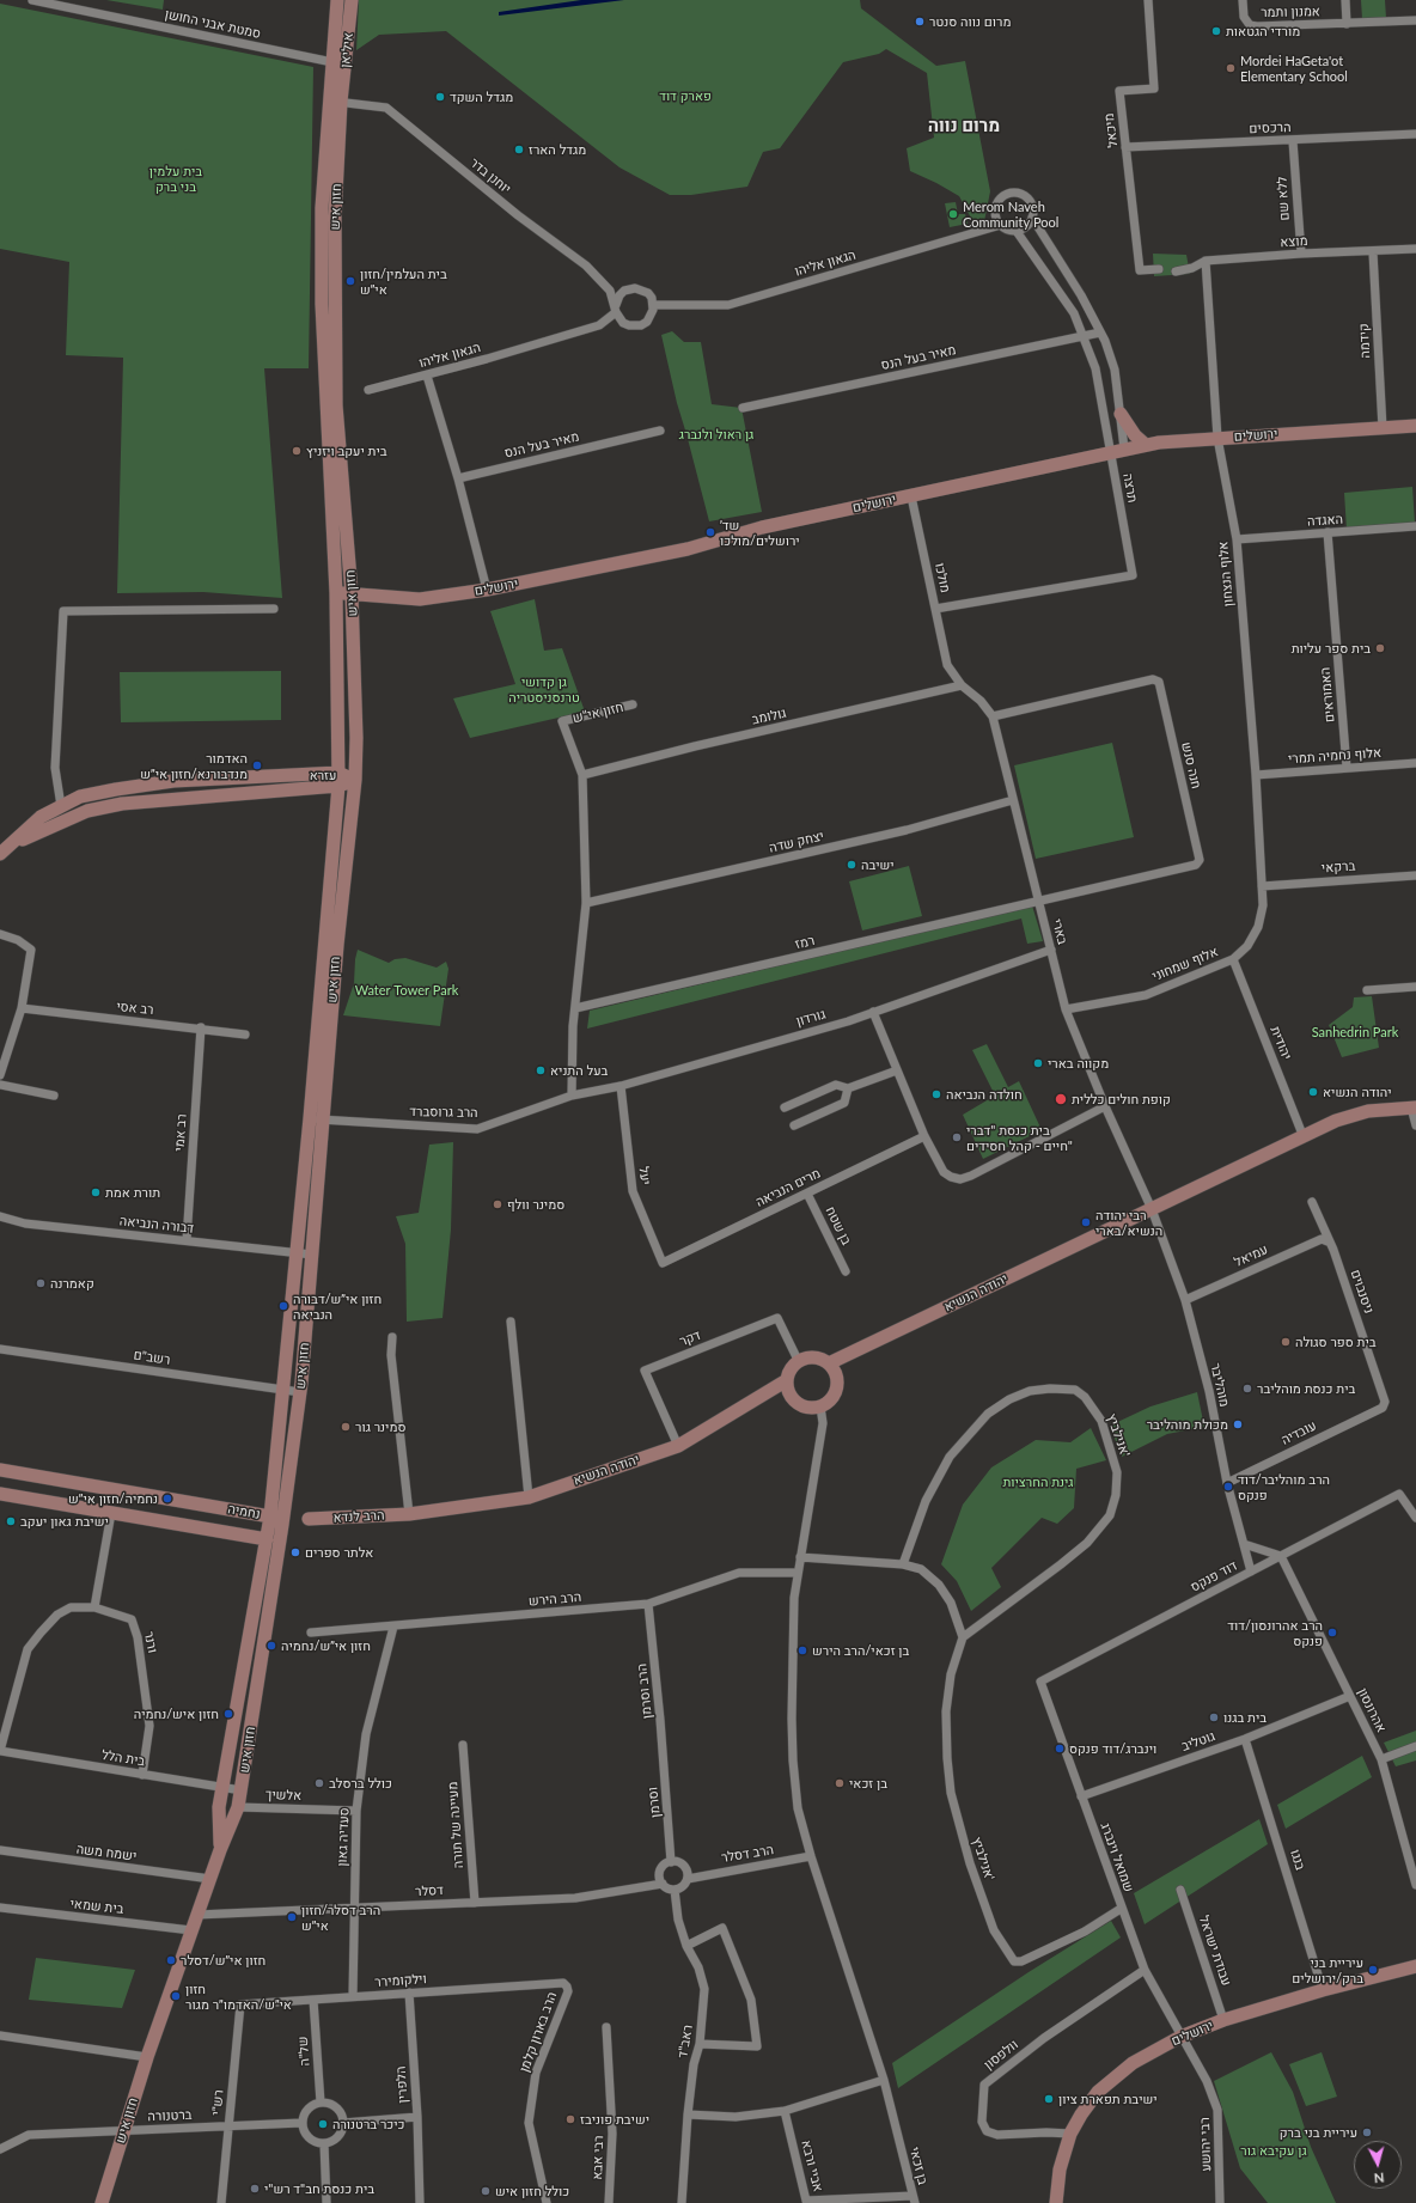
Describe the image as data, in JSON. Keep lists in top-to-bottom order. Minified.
{"streets":{"street":["אמנון ותמר","סמטת אבני החושן","איליאן","הרכסים","מיכאל","יוחנן בדר","ללא שם","חזון איש","מוצא","הגאון אליהו","קידמה","מאיר בעל הנס","ירושלים","תרצה","האגדה","אלוף הנצחון","מולכו","האמוראים","חזון אי\"ש","גולומב","אלוף נחמיה תמרי","חנה סנש","עזרא","יצחק שדה","ברקאי","בארי","רמז","אלוף שמחוני","רב אסי","גורדון","יהודית","הרב גרוסברד","רב אמי","יעל","מרים הנביאה","דבורה הנביאה","בן שטח","עמיאל","ניסנבוים","יהודה הנשיא","דקר","רשב\"ם","מוהליבר","עובדיה","אנילביץ'","נחמיה","הרב לנדא","דוד פנקס","הרב הירש","ורנר","הרב וסרמן","אהרונסון","גוטליב","בית הלל","אלשיך","וסרמן","מעיינה של תורה","סעדיה גאון","ישמח משה","הרב דסלר","שמואל וינברג","בנגו","דסלר","בית שמאי","עבודת ישראל","וילקומירר","הרב בארון קלמן","ראב\"ד","של\"ה","וולפסון","הלפרין","רש\"י","ברטנורה","רבי יהושע","רבי אבא","אביי ורבא","בן זכאי"]},"crossings":[["סמטת אבני החושן","איליאן"],["איליאן","יוחנן בדר"],["איליאן","חזון איש"],["הרכסים","מיכאל"],["הרכסים","ללא שם"],["יוחנן בדר","חזון איש"],["יוחנן בדר","הגאון אליהו"],["ללא שם","מוצא"],["חזון איש","ירושלים"],["חזון איש","עזרא"],["חזון איש","הרב גרוסברד"],["חזון איש","דבורה הנביאה"],["חזון איש","רשב\"ם"],["חזון איש","נחמיה"],["חזון איש","בית הלל"],["חזון איש","אלשיך"],["חזון איש","ישמח משה"],["חזון איש","דסלר"],["חזון איש","בית שמאי"],["חזון איש","ברטנורה"],["מוצא","קידמה"],["מוצא","אלוף הנצחון"],["הגאון אליהו","תרצה"],["קידמה","ירושלים"],["מאיר בעל הנס","תרצה"],["ירושלים","תרצה"],["ירושלים","אלוף הנצחון"],["ירושלים","מולכו"],["ירושלים","שמואל וינברג"],["ירושלים","בנגו"],["ירושלים","עבודת ישראל"],["ירושלים","וולפסון"],["ירושלים","רבי יהושע"],["תרצה","מולכו"],["האגדה","אלוף הנצחון"],["האגדה","האמוראים"],["אלוף הנצחון","אלוף נחמיה תמרי"],["אלוף הנצחון","ברקאי"],["אלוף הנצחון","אלוף שמחוני"],["מולכו","בארי"],["האמוראים","אלוף נחמיה תמרי"],["חזון אי\"ש","גולומב"],["גולומב","בארי"],["חנה סנש","בארי"],["חנה סנש","רמז"],["יצחק שדה","בארי"],["ברקאי","אלוף שמחוני"],["בארי","רמז"],["בארי","אלוף שמחוני"],["בארי","גורדון"],["בארי","יהודה הנשיא"],["בארי","מוהליבר"],["אלוף שמחוני","יהודית"],["רב אסי","רב אמי"],["גורדון","הרב גרוסברד"],["גורדון","יעל"],["יהודית","יהודה הנשיא"],["רב אמי","דבורה הנביאה"],["יעל","מרים הנביאה"],["מרים הנביאה","בן שטח"],["עמיאל","ניסנבוים"],["עמיאל","מוהליבר"],["ניסנבוים","עובדיה"],["יהודה הנשיא","דקר"],["יהודה הנשיא","מוהליבר"],["יהודה הנשיא","הרב לנדא"],["יהודה הנשיא","בן זכאי"],["דקר","בן זכאי"],["מוהליבר","עובדיה"],["מוהליבר","דוד פנקס"],["אנילביץ'","שמואל וינברג"],["דוד פנקס","אהרונסון"],["דוד פנקס","שמואל וינברג"],["הרב הירש","הרב וסרמן"],["הרב הירש","סעדיה גאון"],["הרב הירש","בן זכאי"],["ורנר","בית הלל"],["הרב וסרמן","וסרמן"],["אהרונסון","גוטליב"],["גוטליב","שמואל וינברג"],["גוטליב","בנגו"],["אלשיך","סעדיה גאון"],["וסרמן","הרב דסלר"],["וסרמן","דסלר"],["וסרמן","ראב\"ד"],["מעיינה של תורה","דסלר"],["סעדיה גאון","דסלר"],["סעדיה גאון","וילקומירר"],["הרב דסלר","דסלר"],["הרב דסלר","ראב\"ד"],["הרב דסלר","בן זכאי"],["שמואל וינברג","וולפסון"],["שמואל וינברג","רבי יהושע"],["דסלר","ראב\"ד"],["וילקומירר","הרב בארון קלמן"],["וילקומירר","של\"ה"],["וילקומירר","הלפרין"],["וילקומירר","רש\"י"],["של\"ה","ברטנורה"],["רש\"י","ברטנורה"],["אביי ורבא","בן זכאי"]],"districts":["מרום נווה"],"parks":["פארק דוד","בית עלמין בני ברק","גן ראול ולנברג","גן קדושי טרנסניסטריה","Water Tower Park","Sanhedrin Park","גינת החרציות","גן עקיבא גור"],"places":["מרום נווה סנטר","מורדי הגטאות","Mordei HaGeta'ot Elementary School","מגדל השקד","מגדל הארז","Merom Naveh Community Pool","בית העלמין/חזון אי״ש","בית יעקב ויזניץ","שד׳ ירושלים/מולכו","בית ספר עליות","האדמור מנדבורנא/חזון אי״ש","ישיבה","מקווה בארי","בעל התניא","יהודה הנשיא","חולדה הנביאה","קופת חולים כללית","בית כנסת \"דברי חיים - קהל חסידים\"","תורת אמת","סמינר וולף","רבי יהודה הנשיא/בארי","קאמרנה","חזון אי״ש/דבורה הנביאה","בית ספר סגולה","בית כנסת מוהליבר","מכולת מוהליבר","סמינר גור","הרב מוהליבר/דוד פנקס","נחמיה/חזון אי״ש","ישיבת גאון יעקב","אלתר ספרים","הרב אהרונסון/דוד פנקס","חזון אי״ש/נחמיה","בן זכאי/הרב הירש","חזון איש/נחמיה","בית בגנו","וינברג/דוד פנקס","כולל ברסלב","בן זכאי","הרב דסלר/חזון אי״ש","חזון אי״ש/דסלר","עיריית בני ברק/ירושלים","חזון אי״ש/האדמו״ר מגור","ישיבת תפארת ציון","ישיבת פוניבז","כיכר ברטנורה","עיריית בני ברק","בית כנסת חב\"ד רש\"י","כולל חזון איש"],"north":"bottom"}
